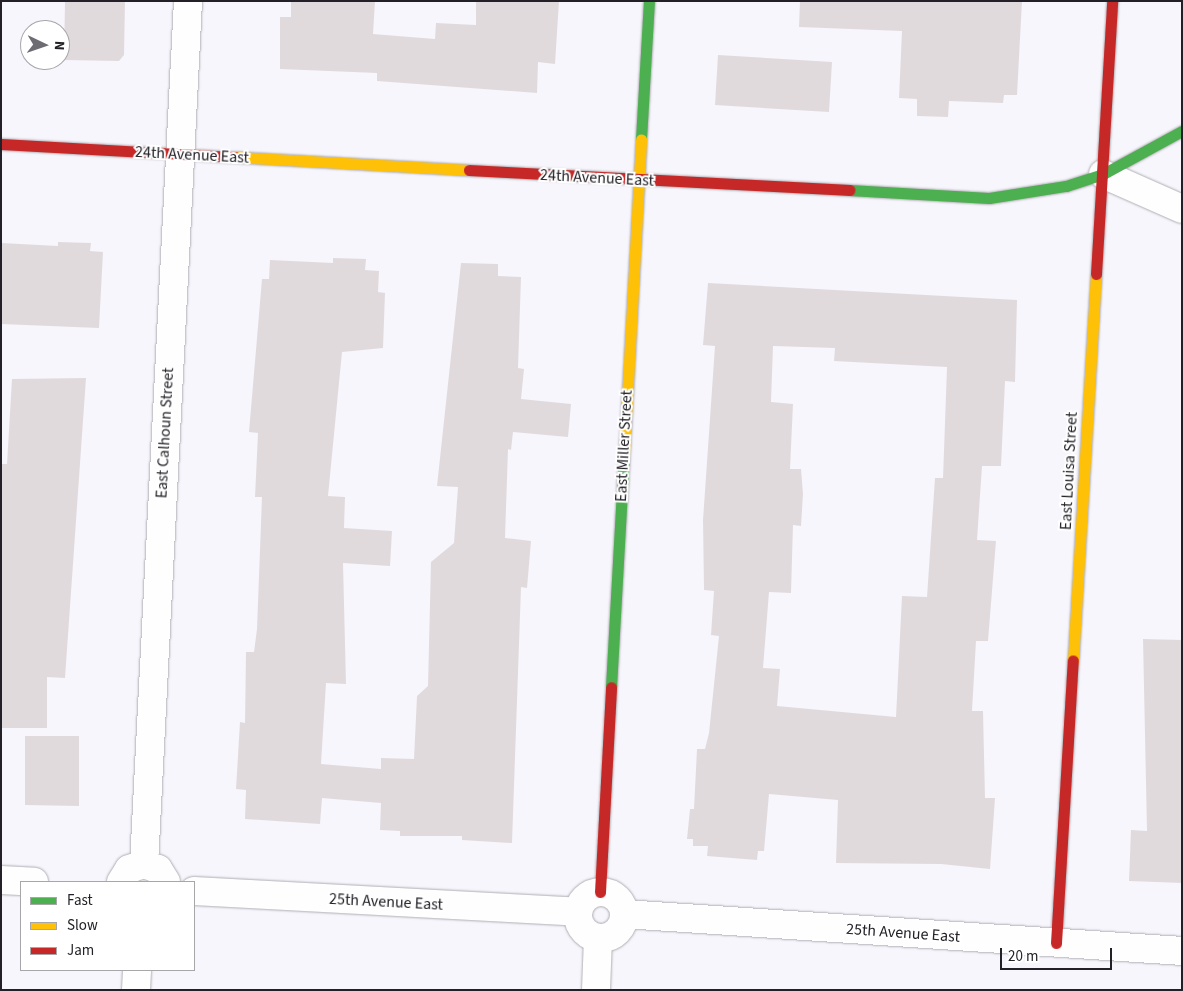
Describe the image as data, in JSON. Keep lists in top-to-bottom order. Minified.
{"streets":{"street":["24th Avenue East","East Calhoun Street","East Miller Street","East Louisa Street","25th Avenue East"]},"crossings":[["24th Avenue East","East Calhoun Street"],["24th Avenue East","East Miller Street"],["24th Avenue East","East Louisa Street"],["East Miller Street","25th Avenue East"],["East Louisa Street","25th Avenue East"]],"legend":["Fast","Slow","Jam"],"scale_bar":"20 m","north":"right"}
